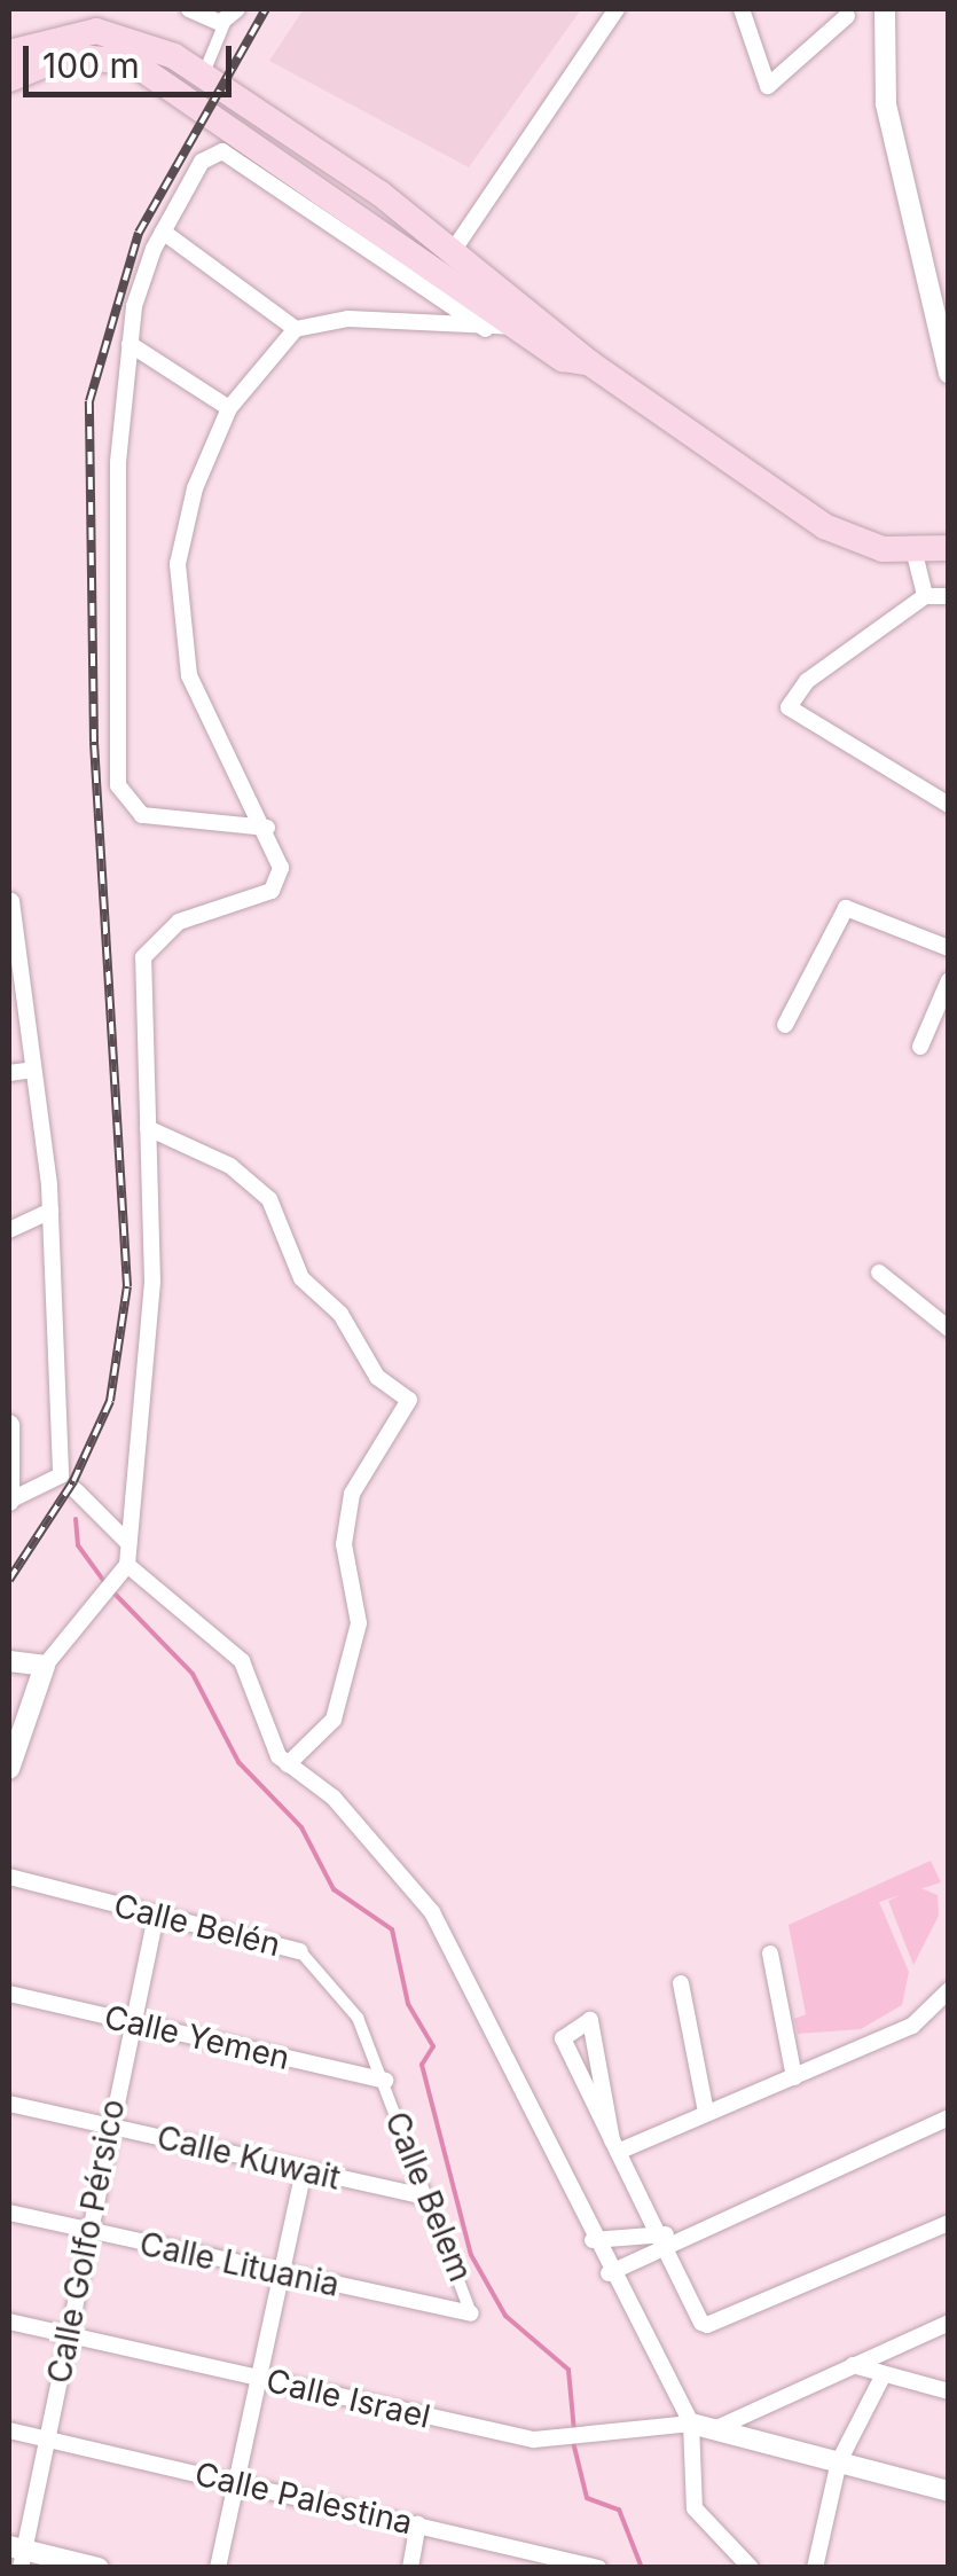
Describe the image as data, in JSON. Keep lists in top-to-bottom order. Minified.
{"streets":{"street":["Calle Belén","Calle Yemen","Calle Kuwait","Calle Belem","Calle Golfo Pérsico","Calle Lituania","Calle Israel","Calle Palestina"]},"crossings":[["Calle Belén","Calle Yemen"],["Calle Belén","Calle Belem"],["Calle Belén","Calle Golfo Pérsico"],["Calle Yemen","Calle Belem"],["Calle Yemen","Calle Golfo Pérsico"],["Calle Kuwait","Calle Belem"],["Calle Kuwait","Calle Golfo Pérsico"],["Calle Belem","Calle Lituania"],["Calle Golfo Pérsico","Calle Lituania"],["Calle Golfo Pérsico","Calle Israel"],["Calle Golfo Pérsico","Calle Palestina"]],"scale_bar":"100 m"}
